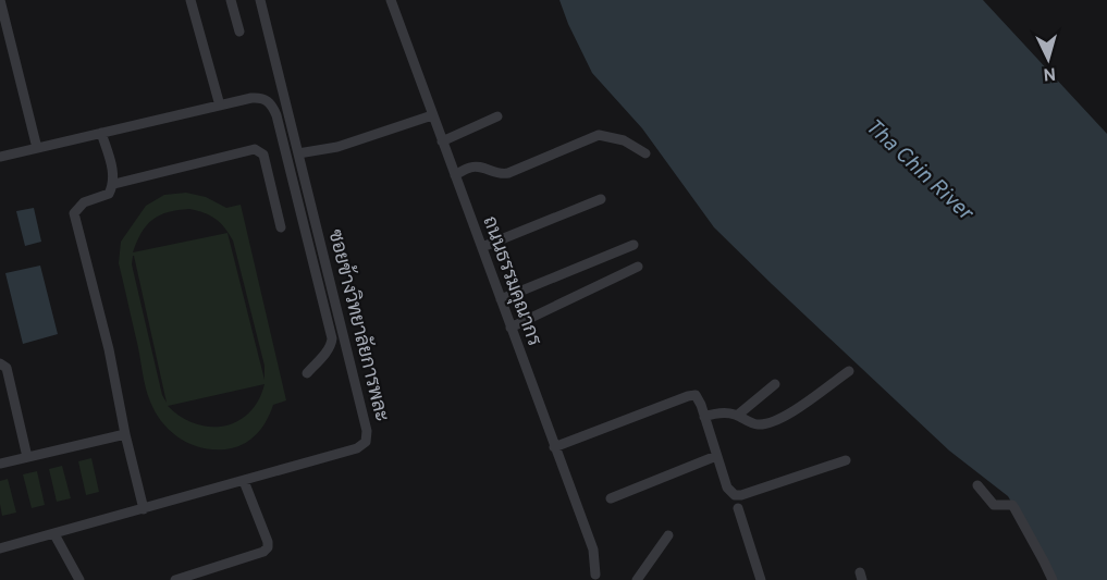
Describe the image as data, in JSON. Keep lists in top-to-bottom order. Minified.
{"streets":{"street":["ถนนธรรมคุณากร","ซอยข้างวิทยาลัยการพละ"]},"water":["Tha Chin River"],"north":"bottom"}
